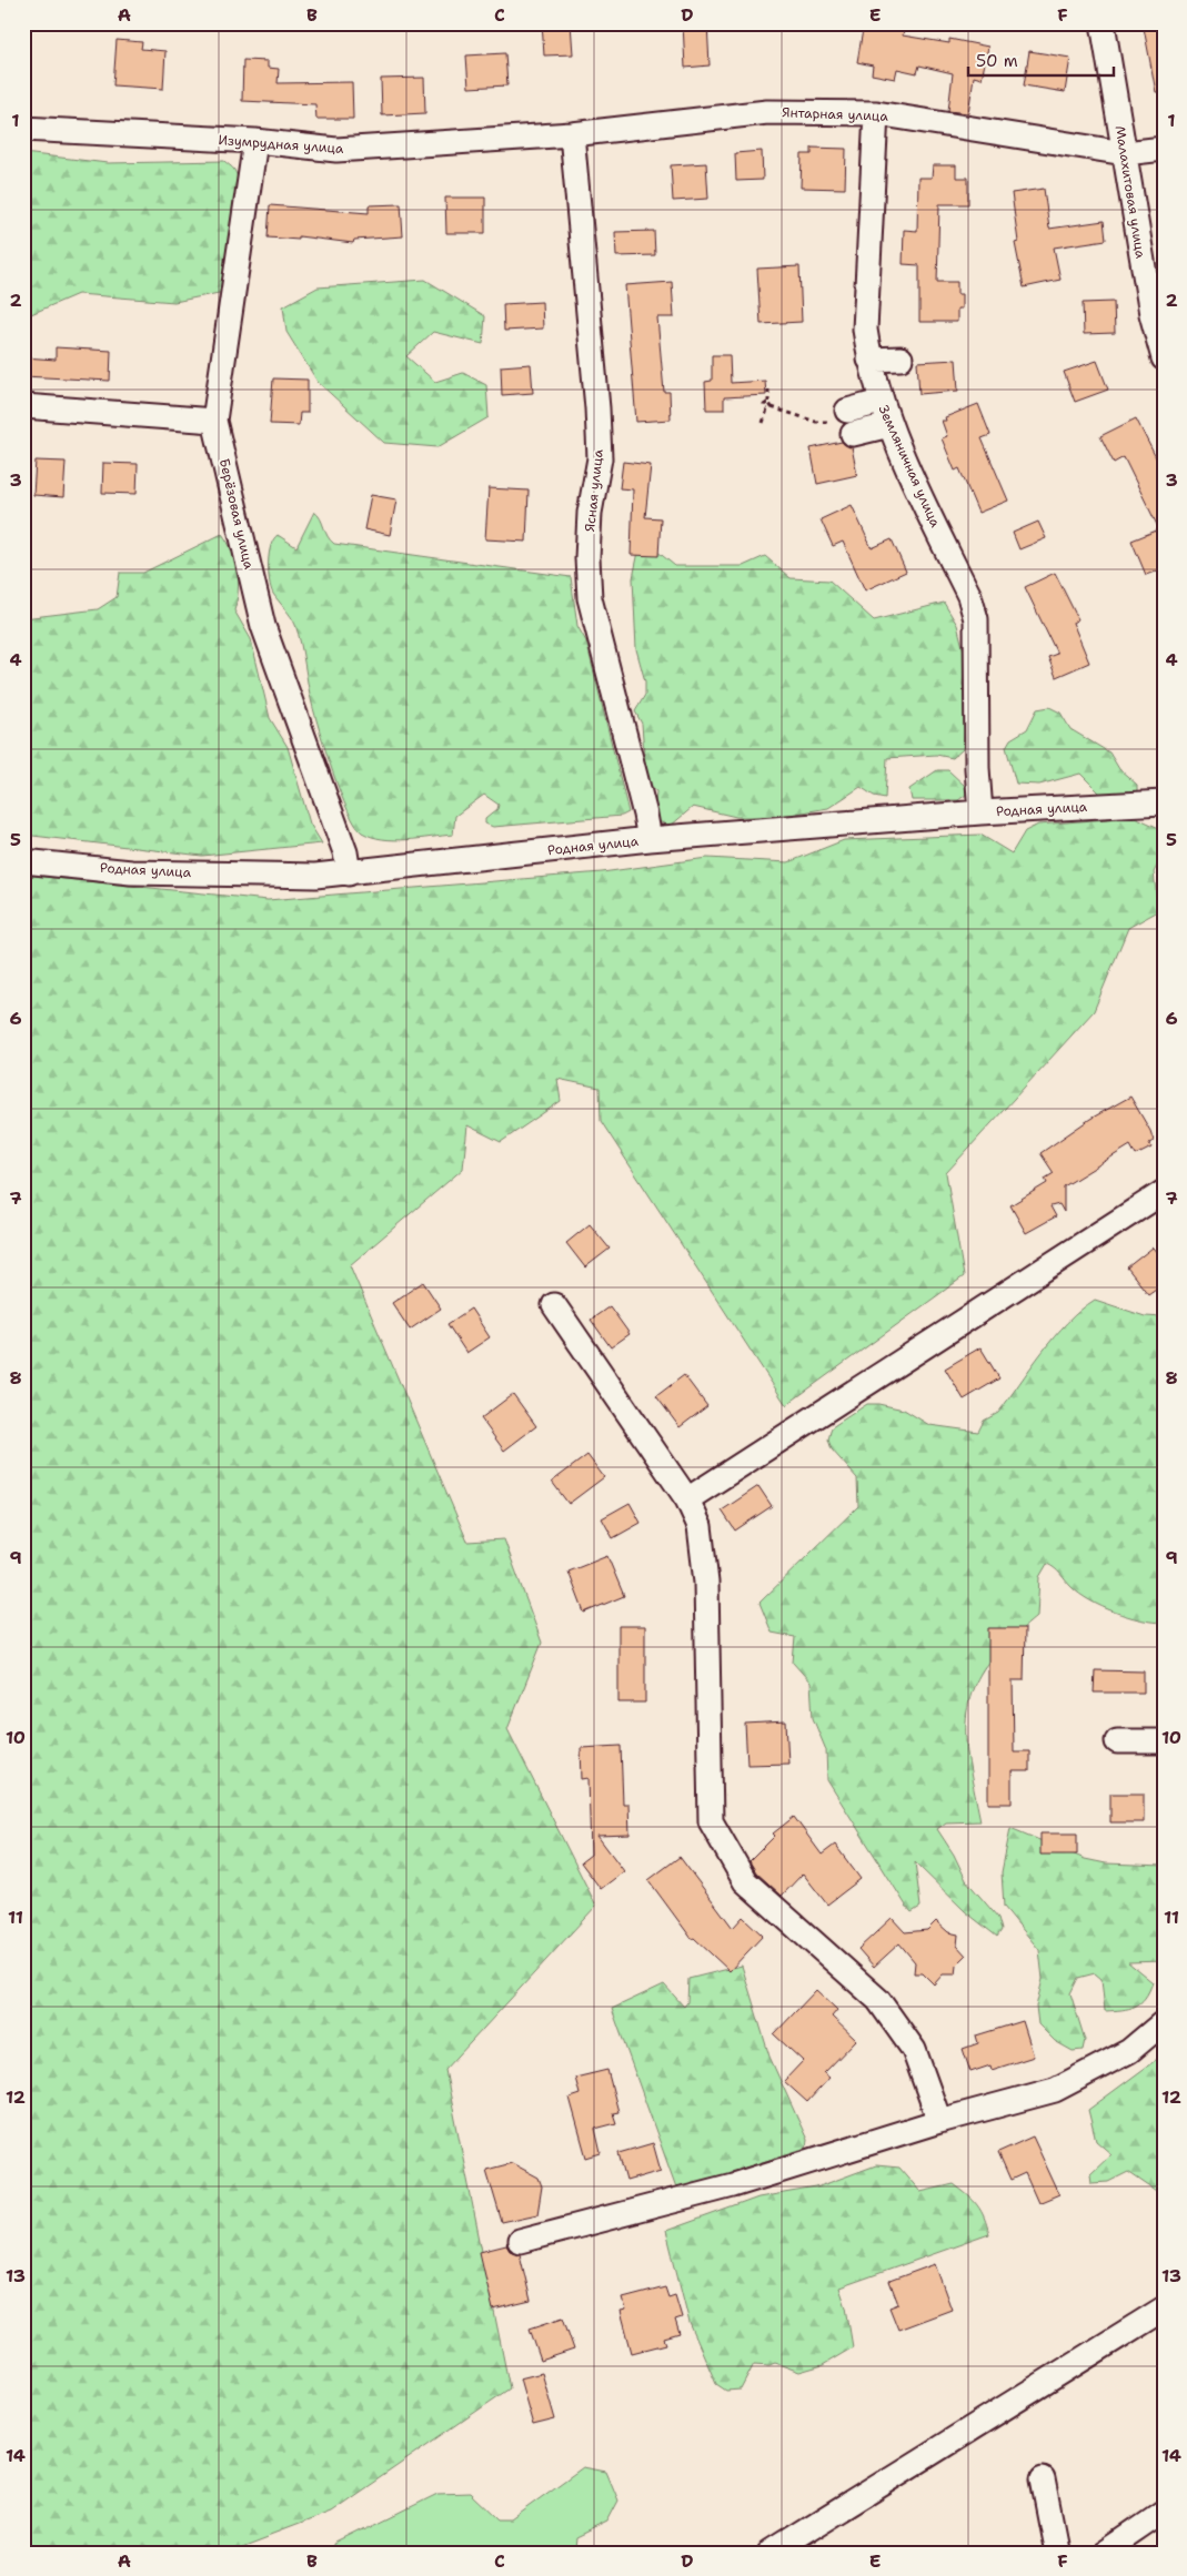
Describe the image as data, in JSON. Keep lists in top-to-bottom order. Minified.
{"streets":{"street":["Янтарная улица","Изумрудная улица","Малахитовая улица","Земляничная улица","Ясная улица","Берёзовая улица","Родная улица"]},"crossings":[["Янтарная улица","Изумрудная улица"],["Янтарная улица","Малахитовая улица"],["Янтарная улица","Земляничная улица"],["Янтарная улица","Ясная улица"],["Изумрудная улица","Ясная улица"],["Изумрудная улица","Берёзовая улица"],["Земляничная улица","Родная улица"],["Ясная улица","Родная улица"],["Берёзовая улица","Родная улица"]],"scale_bar":"50 m","grid":{"columns":["A","B","C","D","E","F"],"rows":["1","2","3","4","5","6","7","8","9","10","11","12","13","14"]}}
